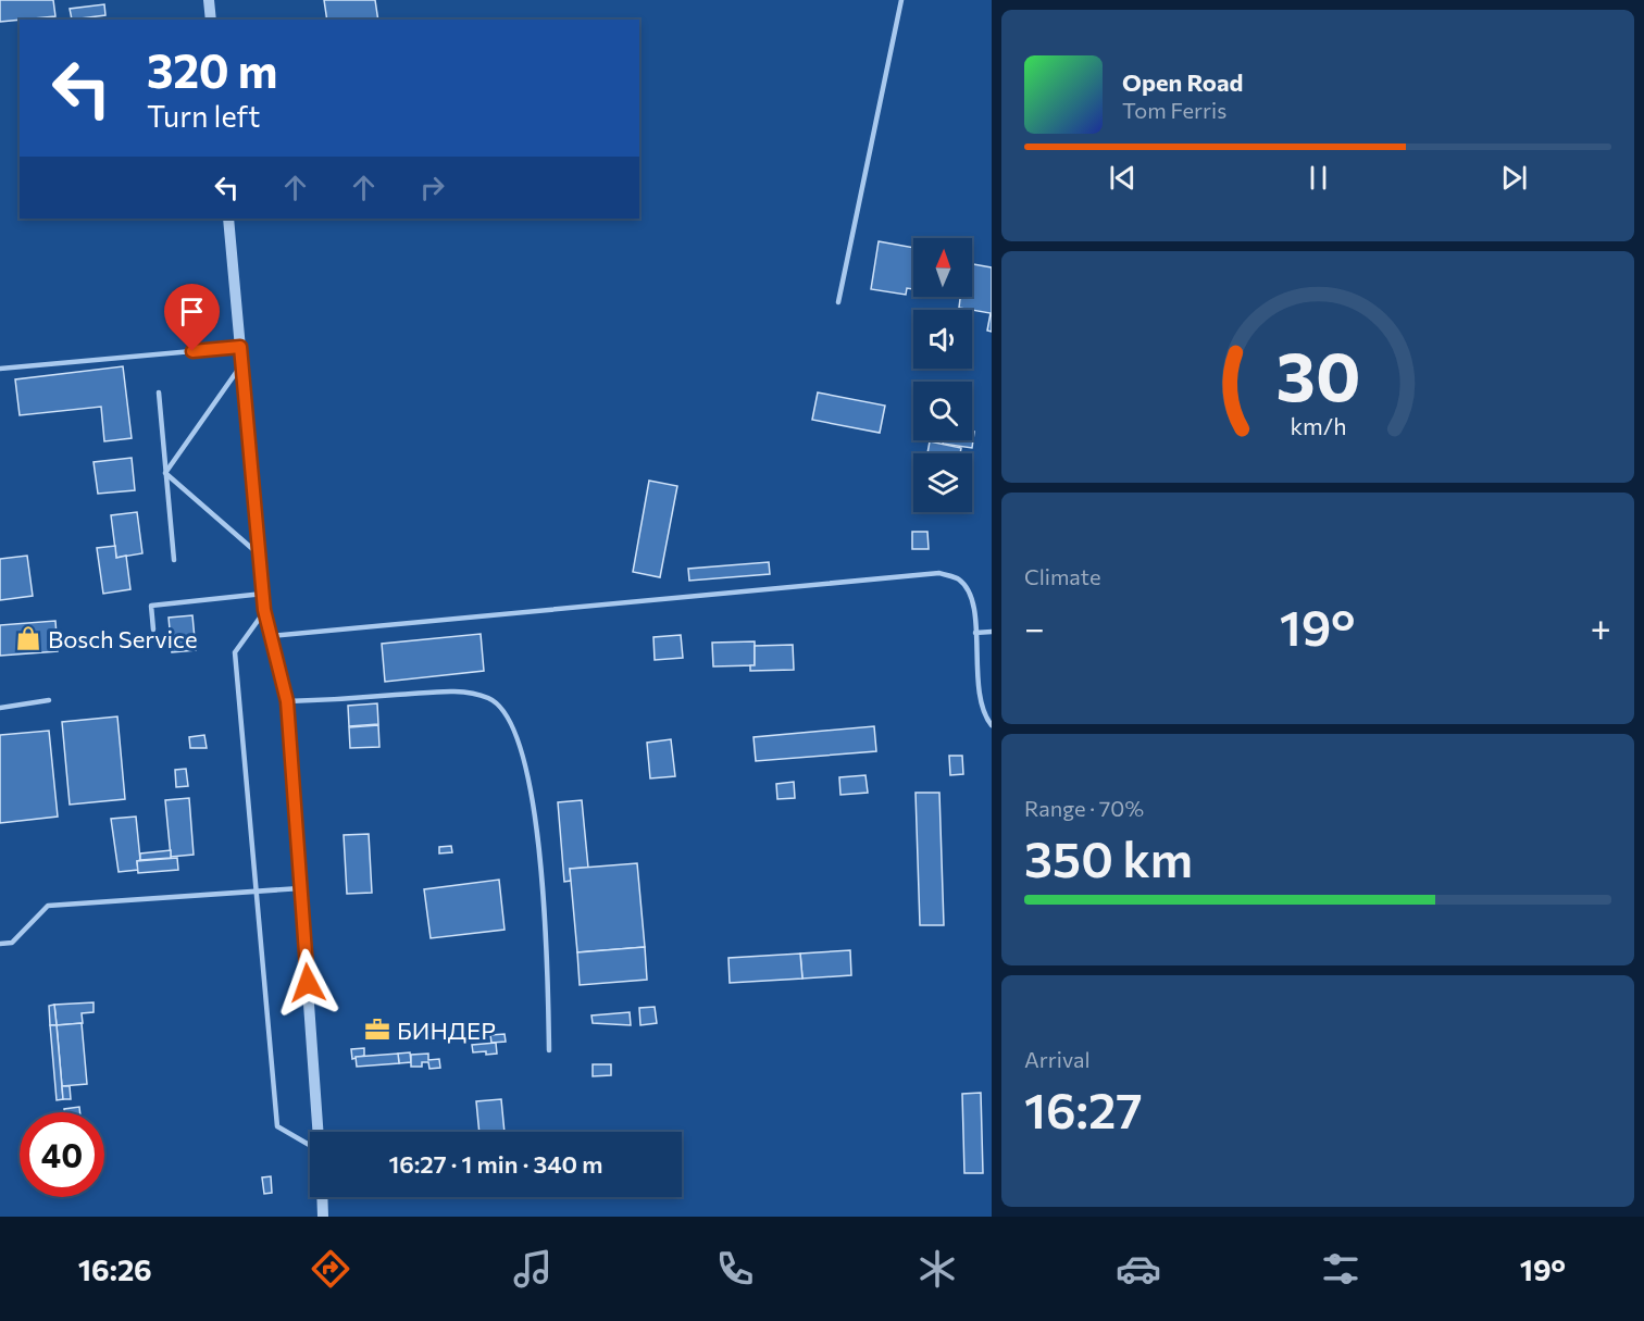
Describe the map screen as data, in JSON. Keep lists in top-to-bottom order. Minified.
{"places":{"shop":["Bosch Service"],"office":["БИНДЕР"]},"north":"top","page":{"turn":["320 m","Turn left"],"song":["Open Road","Tom Ferris"],"tile":["Climate",["Range · 70%","350 km"],["Arrival","16:27"]],"heat":["−","19°","+"],"limit":"40","trip":"16:27 · 1 min · 340 m","tabs":["16:26","19°"],"gauge":["30","km/h"]}}
